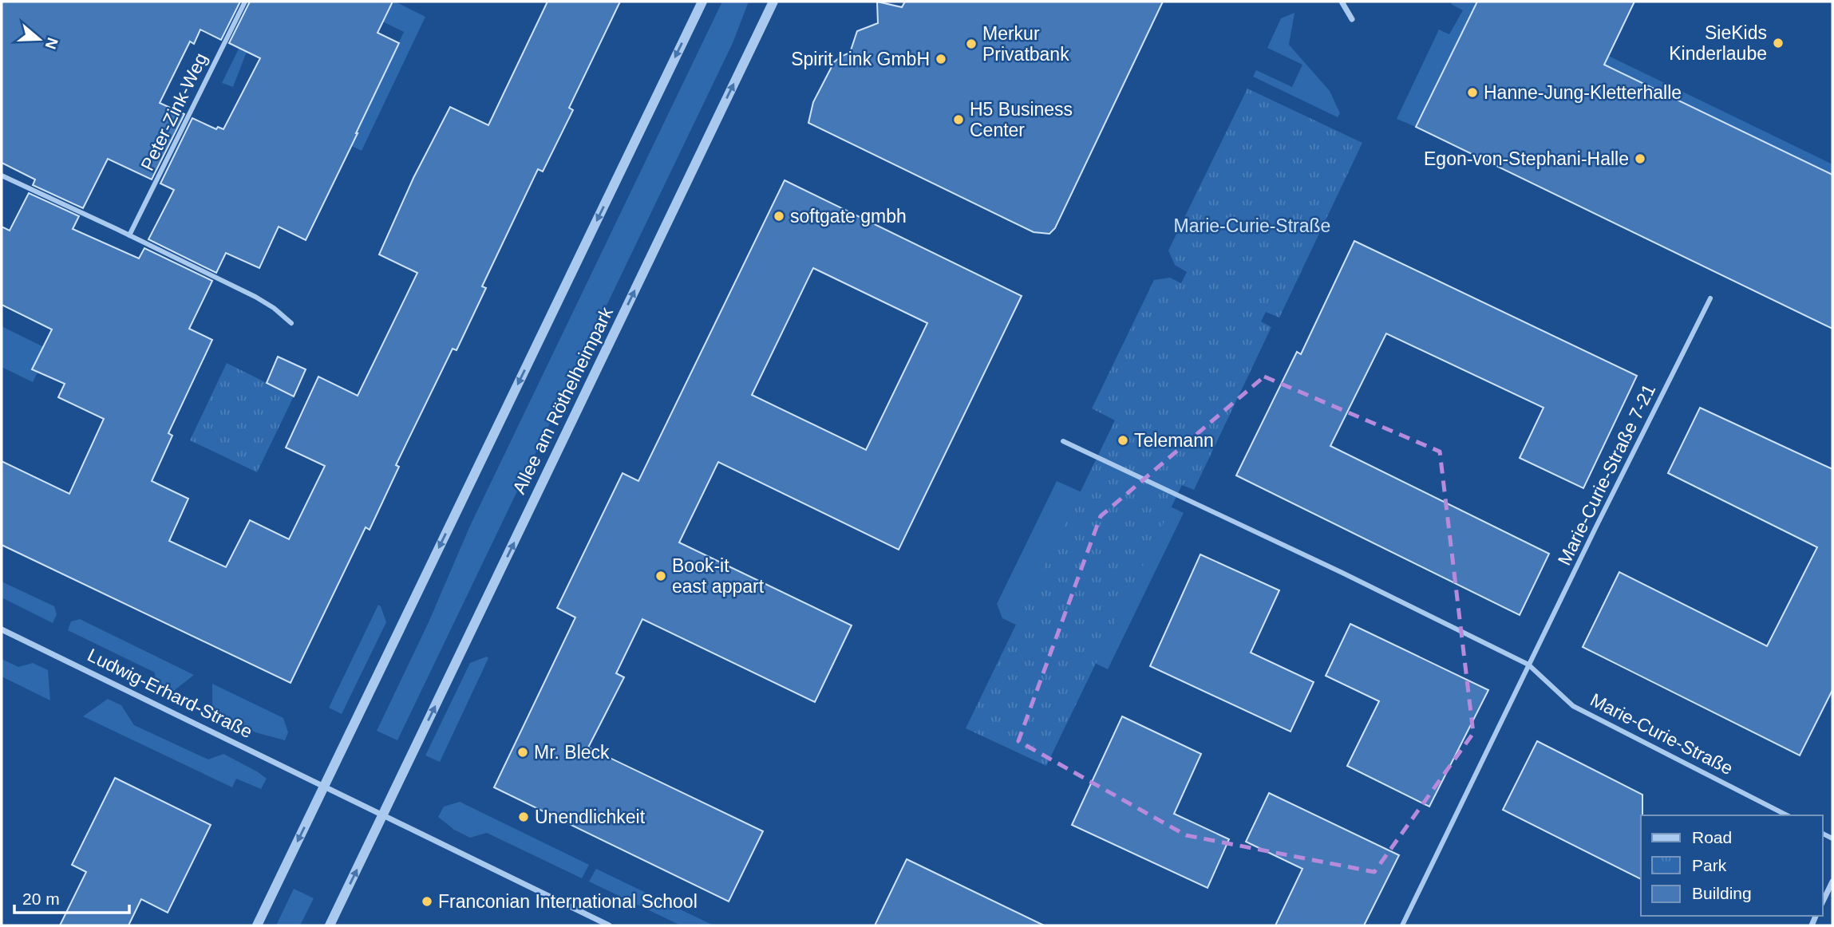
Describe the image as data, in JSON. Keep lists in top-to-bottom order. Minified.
{"streets":{"street":["Peter-Zink-Weg","Allee am Röthelheimpark","Marie-Curie-Straße 7-21","Ludwig-Erhard-Straße","Marie-Curie-Straße"]},"crossings":[["Marie-Curie-Straße 7-21","Marie-Curie-Straße"]],"parks":["Marie-Curie-Straße"],"places":["SieKids Kinderlaube","Merkur Privatbank","Spirit Link GmbH","Hanne-Jung-Kletterhalle","H5 Business Center","Egon-von-Stephani-Halle","softgate gmbh","Telemann","Book-it east appart","Mr. Bleck","Unendlichkeit","Franconian International School"],"legend":["Road","Park","Building"],"scale_bar":"20 m","north":"right"}
